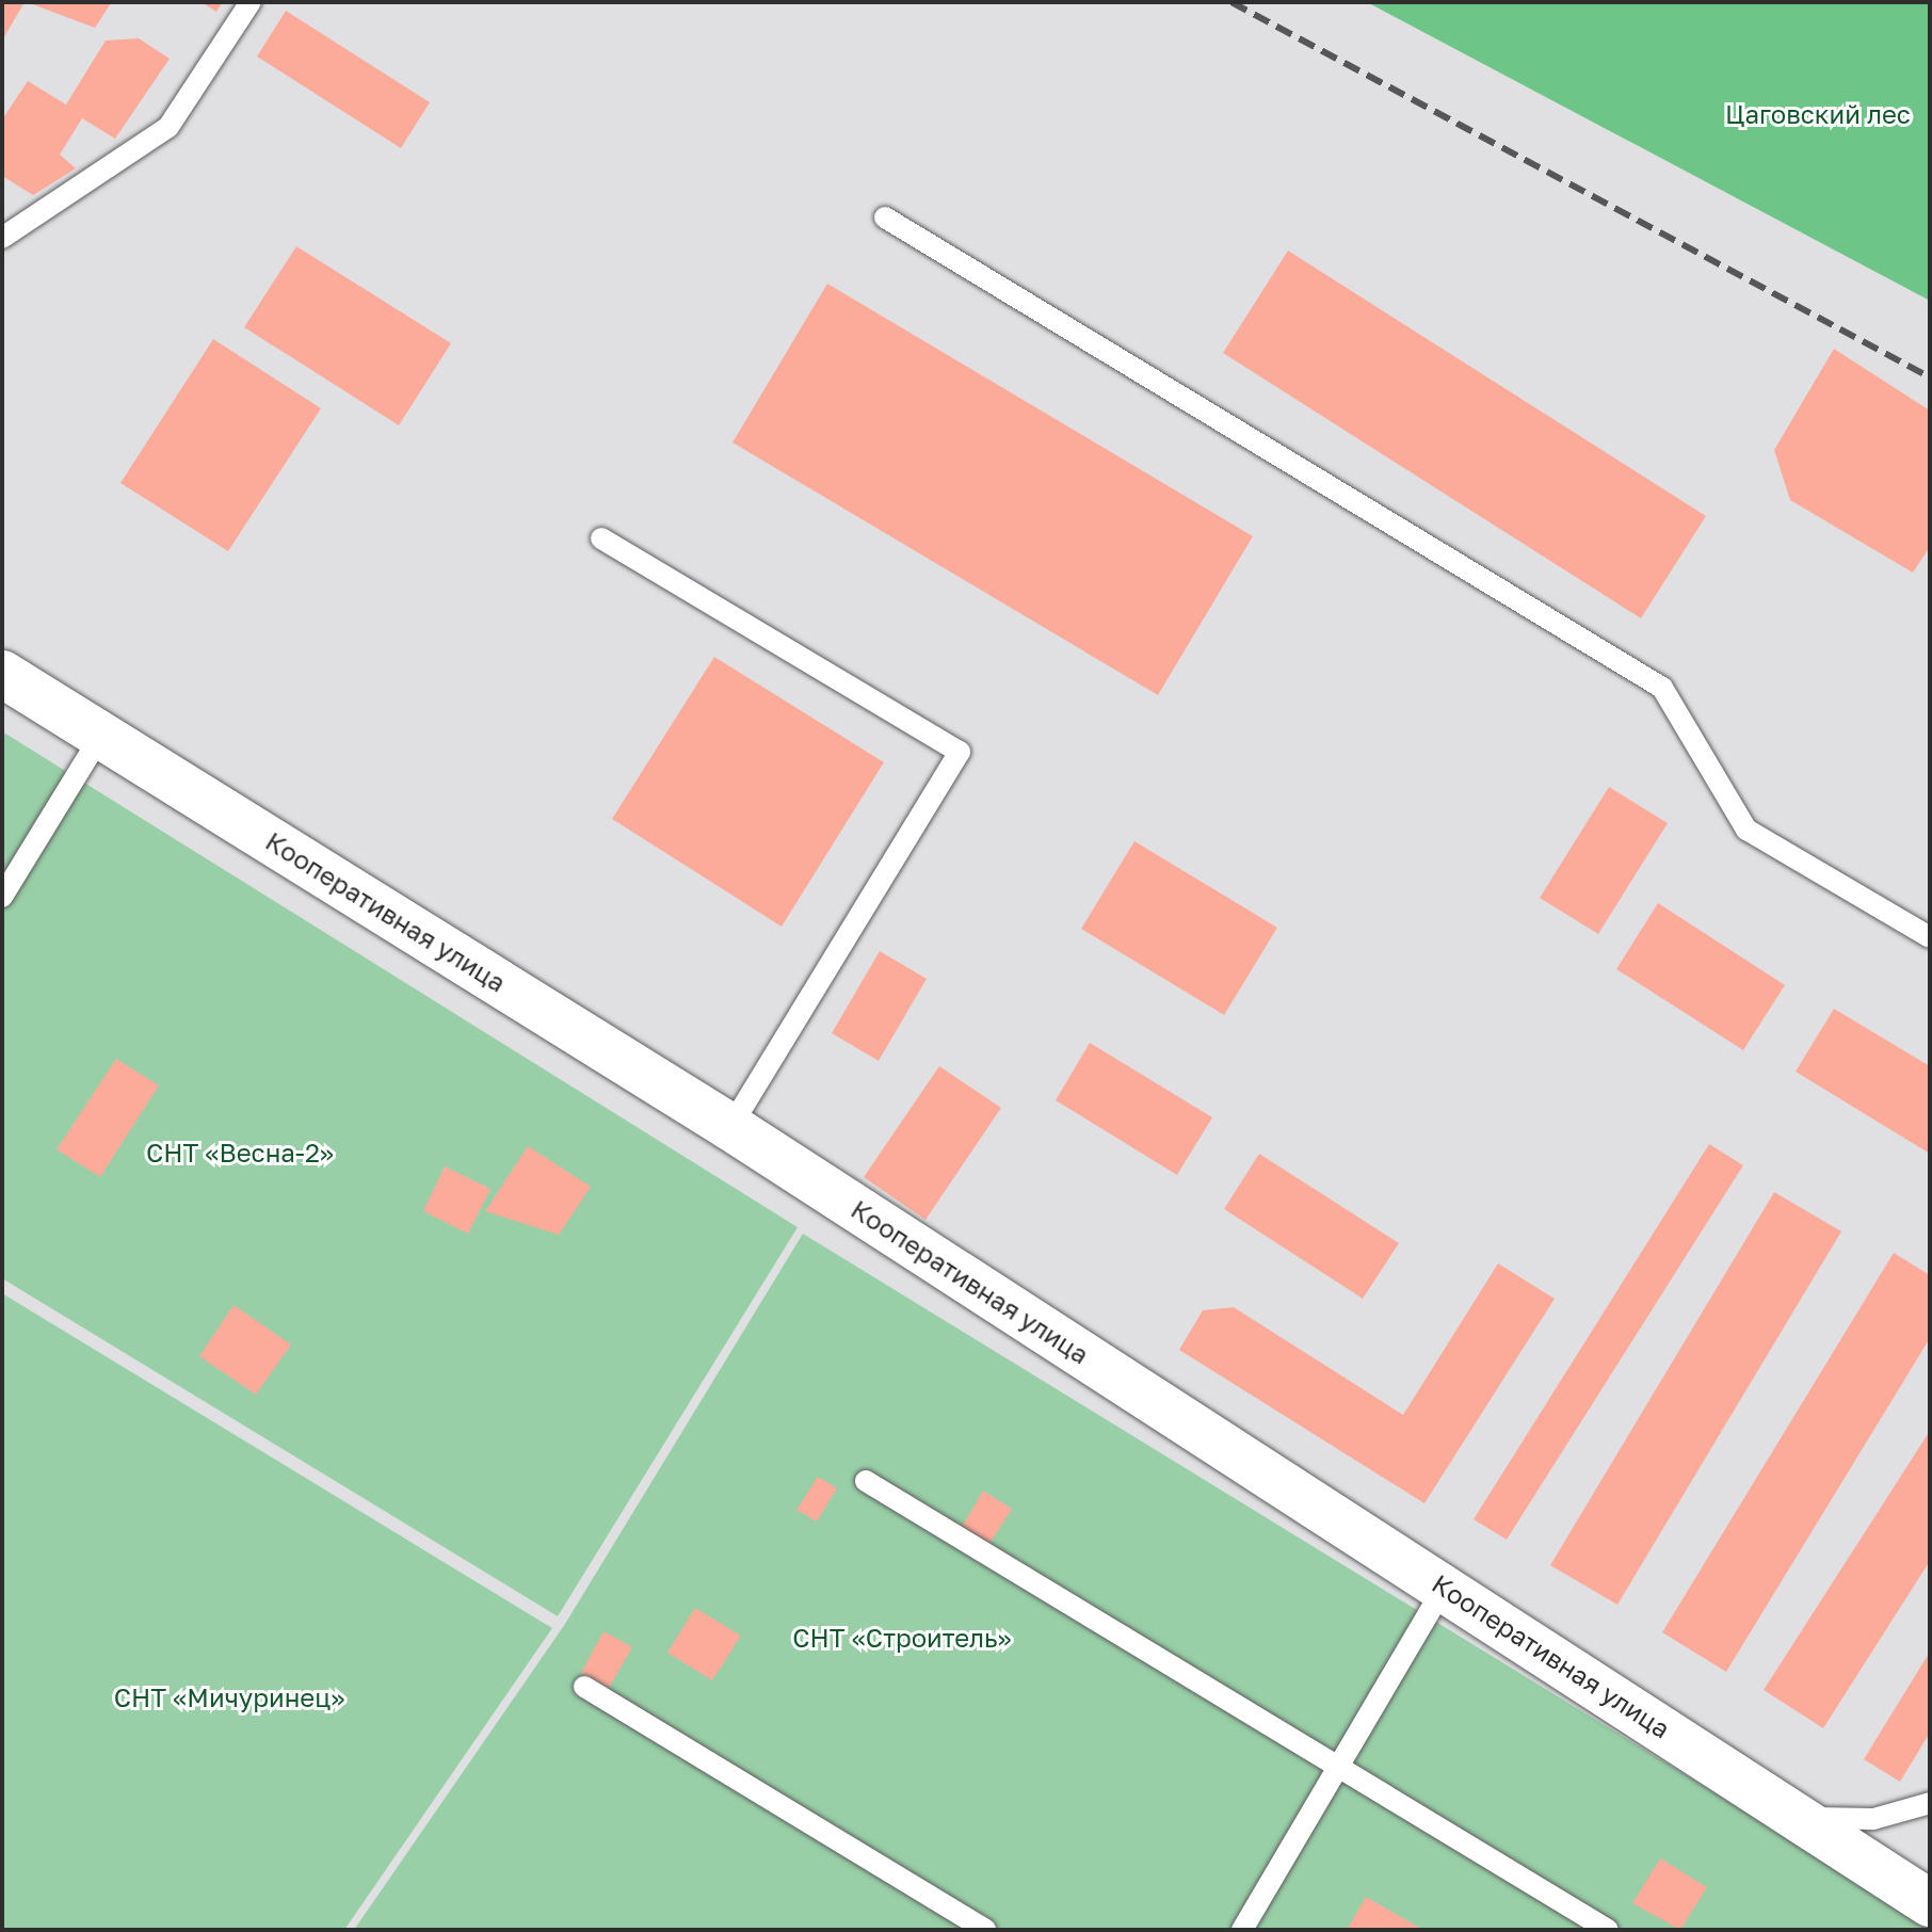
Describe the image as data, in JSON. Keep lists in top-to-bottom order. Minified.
{"streets":{"main road":["Кооперативная улица"]},"parks":["Цаговский лес","СНТ «Весна-2»","СНТ «Строитель»","СНТ «Мичуринец»"]}
